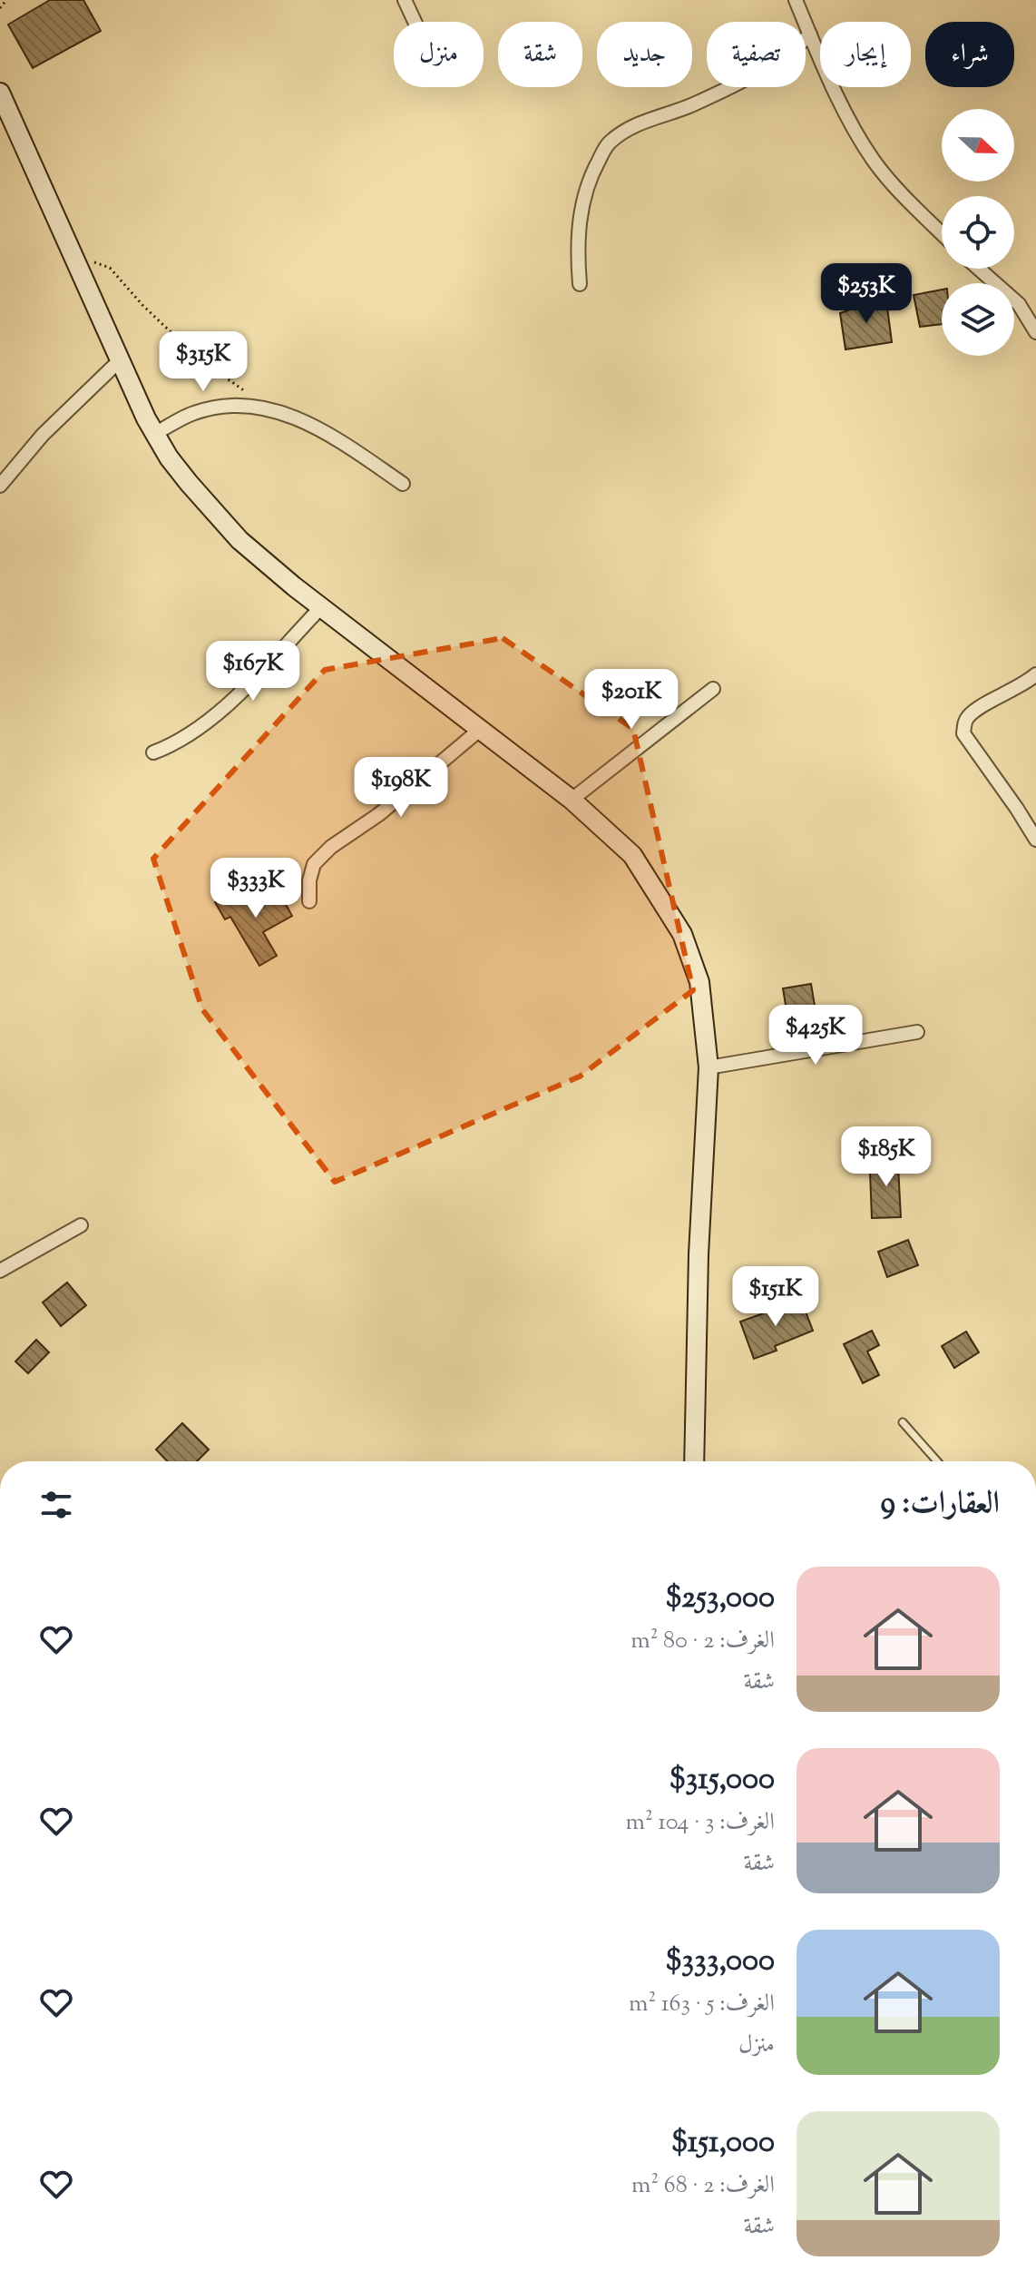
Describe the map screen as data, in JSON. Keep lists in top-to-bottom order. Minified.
{"north":"right","page":{"chip":["شراء","إيجار","تصفية","جديد","شقة","منزل"],"price":["$253K","$315K","$167K","$201K","$198K","$333K","$425K","$185K","$151K"],"heading":"العقارات: 9","list":[{"name":"$253,000","note":"الغرف: 2 · 80 m² · شقة"},{"name":"$315,000","note":"الغرف: 3 · 104 m² · شقة"},{"name":"$333,000","note":"الغرف: 5 · 163 m² · منزل"},{"name":"$151,000","note":"الغرف: 2 · 68 m² · شقة"}]}}
